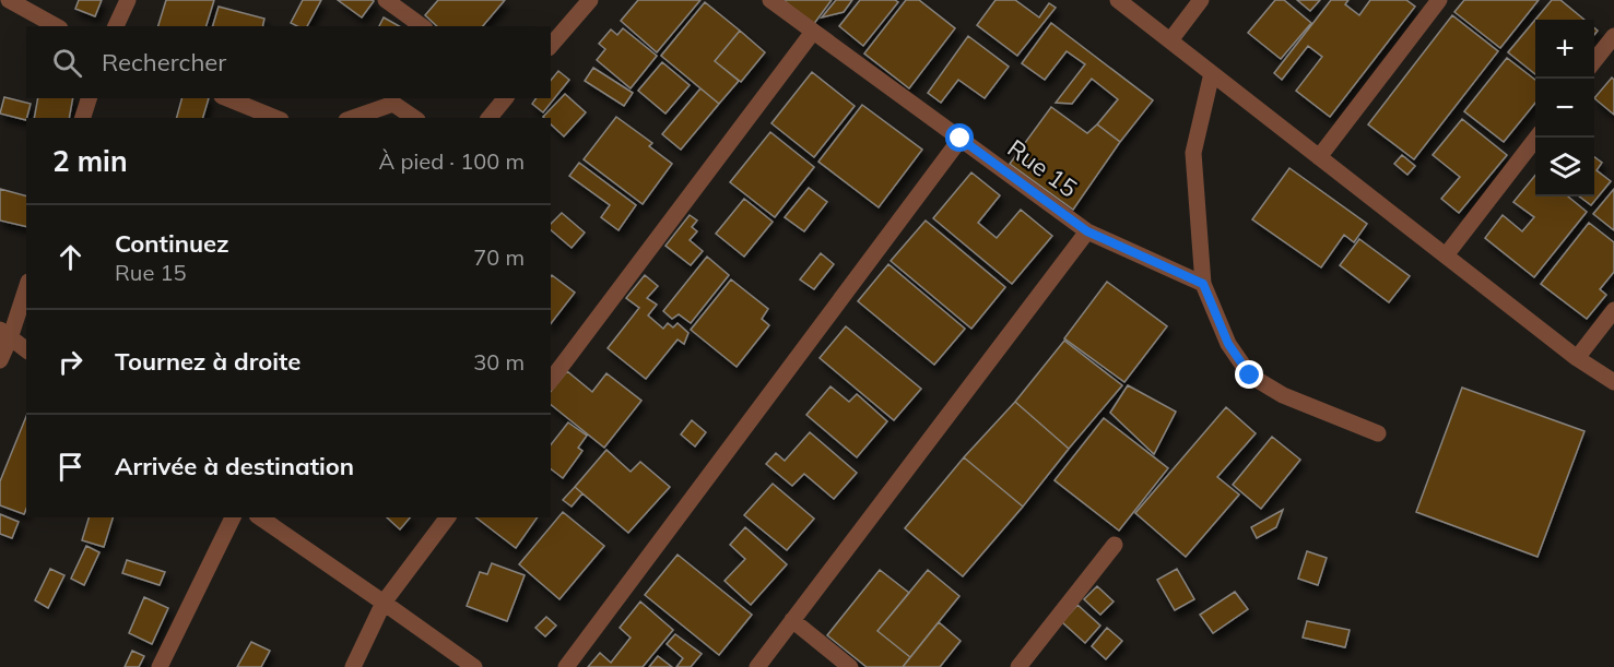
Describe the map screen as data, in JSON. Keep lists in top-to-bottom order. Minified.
{"streets":{"street":["Rue 15"]},"page":{"map_buttons":["+","−"],"search":"Rechercher","heading":["2 min","À pied · 100 m"],"list":[["Continuez","Rue 15","70 m"],["Tournez à droite","30 m"],"Arrivée à destination"]}}
